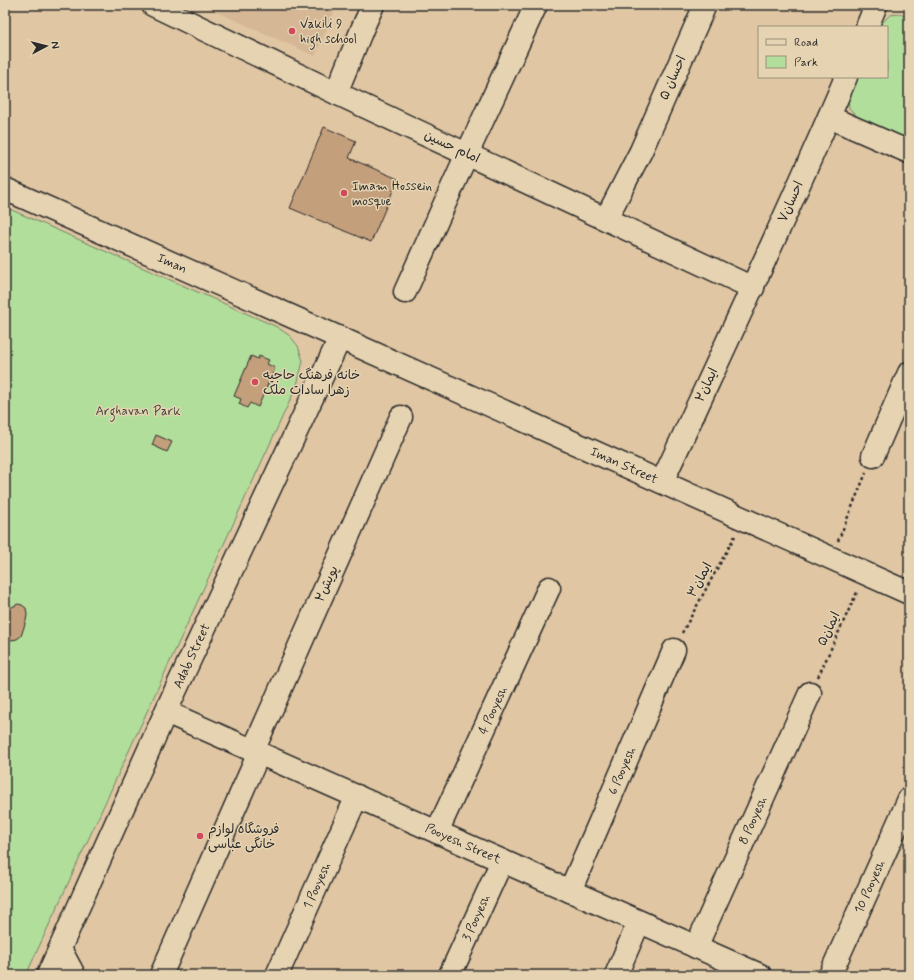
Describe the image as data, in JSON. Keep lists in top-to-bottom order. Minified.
{"streets":{"street":["احسان ۵","امام حسین","احسان۷","Iman","ایمان۲","Iman Street","پویش۲","Adab Street","4 Pooyesh","6 Pooyesh","8 Pooyesh","Pooyesh Street","1 Pooyesh","10 Pooyesh","3 Pooyesh"],"path":["ایمان۳","ایمان۵"]},"crossings":[["احسان ۵","امام حسین"],["امام حسین","احسان۷"],["امام حسین","ایمان۲"],["احسان۷","ایمان۲"],["Iman","Iman Street"],["Iman","Adab Street"],["ایمان۲","Iman Street"],["Iman Street","ایمان۳"],["Iman Street","ایمان۵"],["Iman Street","Adab Street"],["ایمان۳","6 Pooyesh"],["پویش۲","Pooyesh Street"],["ایمان۵","8 Pooyesh"],["Adab Street","Pooyesh Street"],["4 Pooyesh","Pooyesh Street"],["6 Pooyesh","Pooyesh Street"],["8 Pooyesh","Pooyesh Street"],["Pooyesh Street","1 Pooyesh"],["Pooyesh Street","3 Pooyesh"]],"parks":["Arghavan Park"],"places":["Vakili 9 high school","Imam Hossein mosque","خانه فرهنگ حاجیه زهرا سادات ملک","فروشگاه لوازم خانگی عباسی"],"legend":["Road","Park"],"north":"right"}
